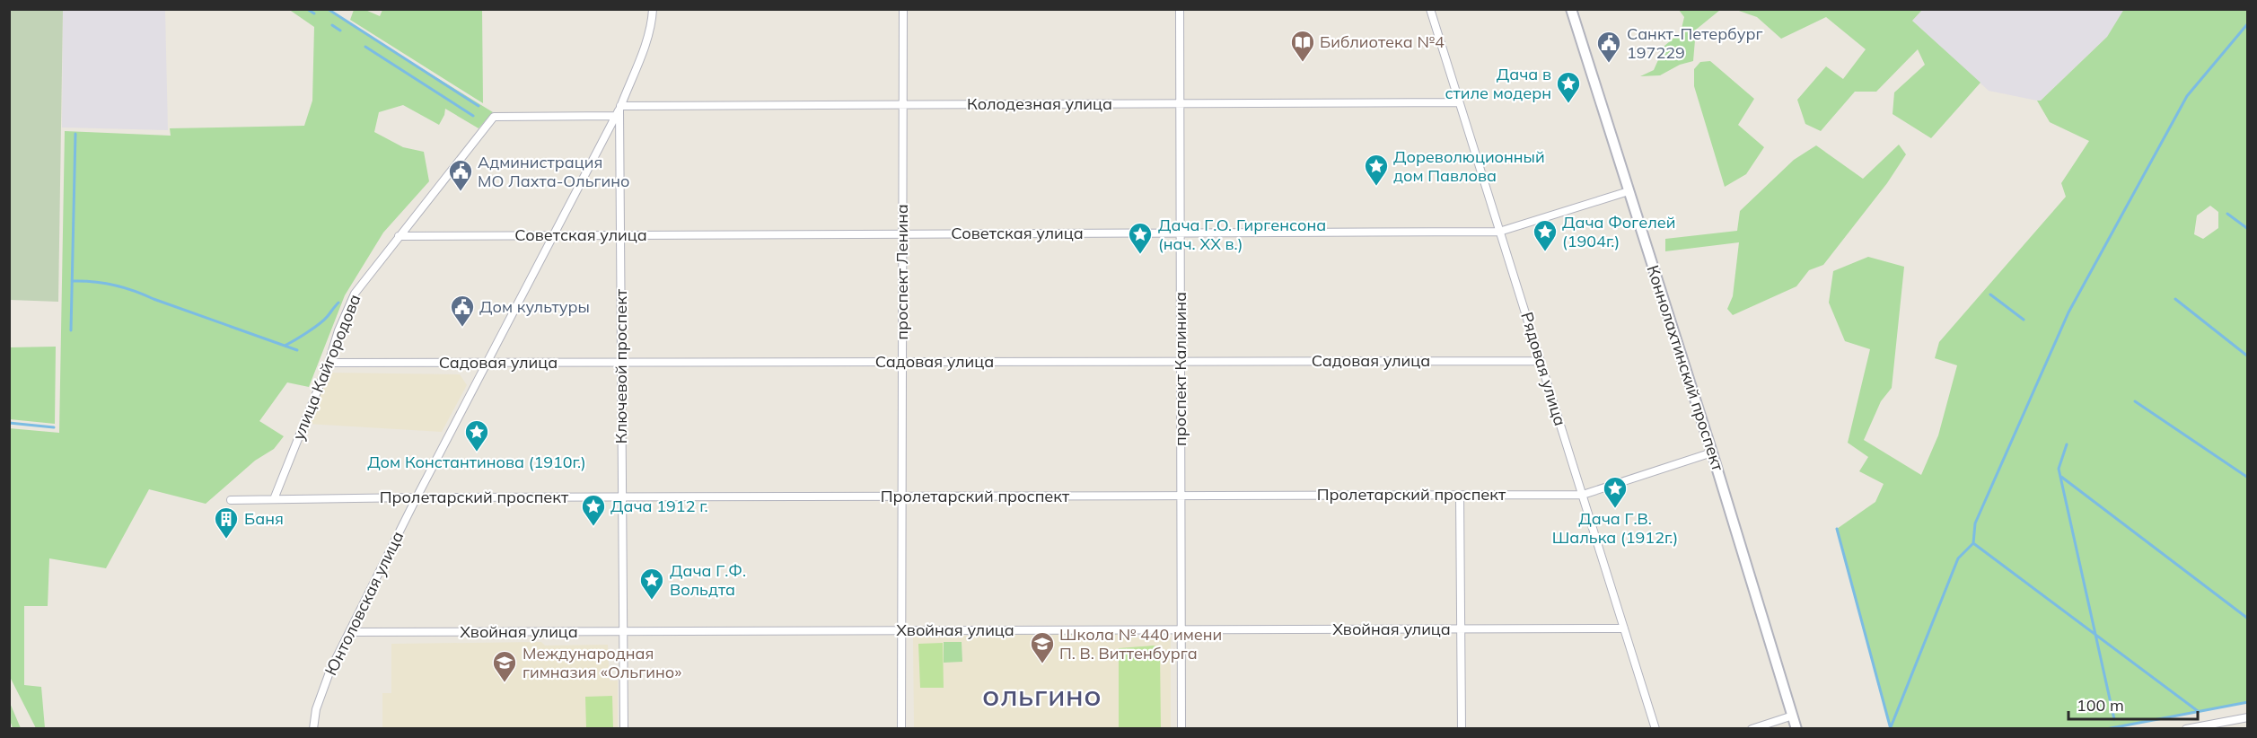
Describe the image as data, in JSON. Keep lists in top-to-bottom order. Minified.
{"streets":{"main road":["Коннолахтинский проспект"],"street":["Колодезная улица","Советская улица","проспект Ленина","Садовая улица","Ключевой проспект","улица Кайгородова","проспект Калинина","Рядовая улица","Пролетарский проспект","Юнтоловская улица","Хвойная улица"]},"crossings":[["Колодезная улица","проспект Ленина"],["Колодезная улица","Ключевой проспект"],["Колодезная улица","улица Кайгородова"],["Колодезная улица","проспект Калинина"],["Колодезная улица","Рядовая улица"],["Колодезная улица","Юнтоловская улица"],["Советская улица","проспект Ленина"],["Советская улица","Ключевой проспект"],["Советская улица","улица Кайгородова"],["Советская улица","Коннолахтинский проспект"],["Советская улица","проспект Калинина"],["Советская улица","Рядовая улица"],["Советская улица","Юнтоловская улица"],["проспект Ленина","Садовая улица"],["проспект Ленина","Пролетарский проспект"],["проспект Ленина","Хвойная улица"],["Садовая улица","Ключевой проспект"],["Садовая улица","улица Кайгородова"],["Садовая улица","проспект Калинина"],["Садовая улица","Рядовая улица"],["Садовая улица","Юнтоловская улица"],["Ключевой проспект","Пролетарский проспект"],["Ключевой проспект","Юнтоловская улица"],["Ключевой проспект","Хвойная улица"],["улица Кайгородова","Пролетарский проспект"],["Коннолахтинский проспект","Пролетарский проспект"],["проспект Калинина","Пролетарский проспект"],["проспект Калинина","Хвойная улица"],["Рядовая улица","Пролетарский проспект"],["Рядовая улица","Хвойная улица"],["Пролетарский проспект","Юнтоловская улица"],["Юнтоловская улица","Хвойная улица"]],"districts":["ОЛЬГИНО"],"places":{"library":["Библиотека №4"],"public building":["Санкт-Петербург 197229","Администрация МО Лахта-Ольгино","Дом культуры"],"place":["Дача в стиле модерн","Дореволюционный дом Павлова","Дача Фогелей (1904г.)","Дача Г.О. Гиргенсона (нач. XX в.)","Дом Константинова (1910г.)","Дача Г.В. Шалька (1912г.)","Дача 1912 г.","Дача Г.Ф. Вольдта"],"building":["Баня"],"school or university":["Школа № 440 имени П. В. Виттенбурга","Международная гимназия «Ольгино»"]},"scale_bar":"100 m"}
